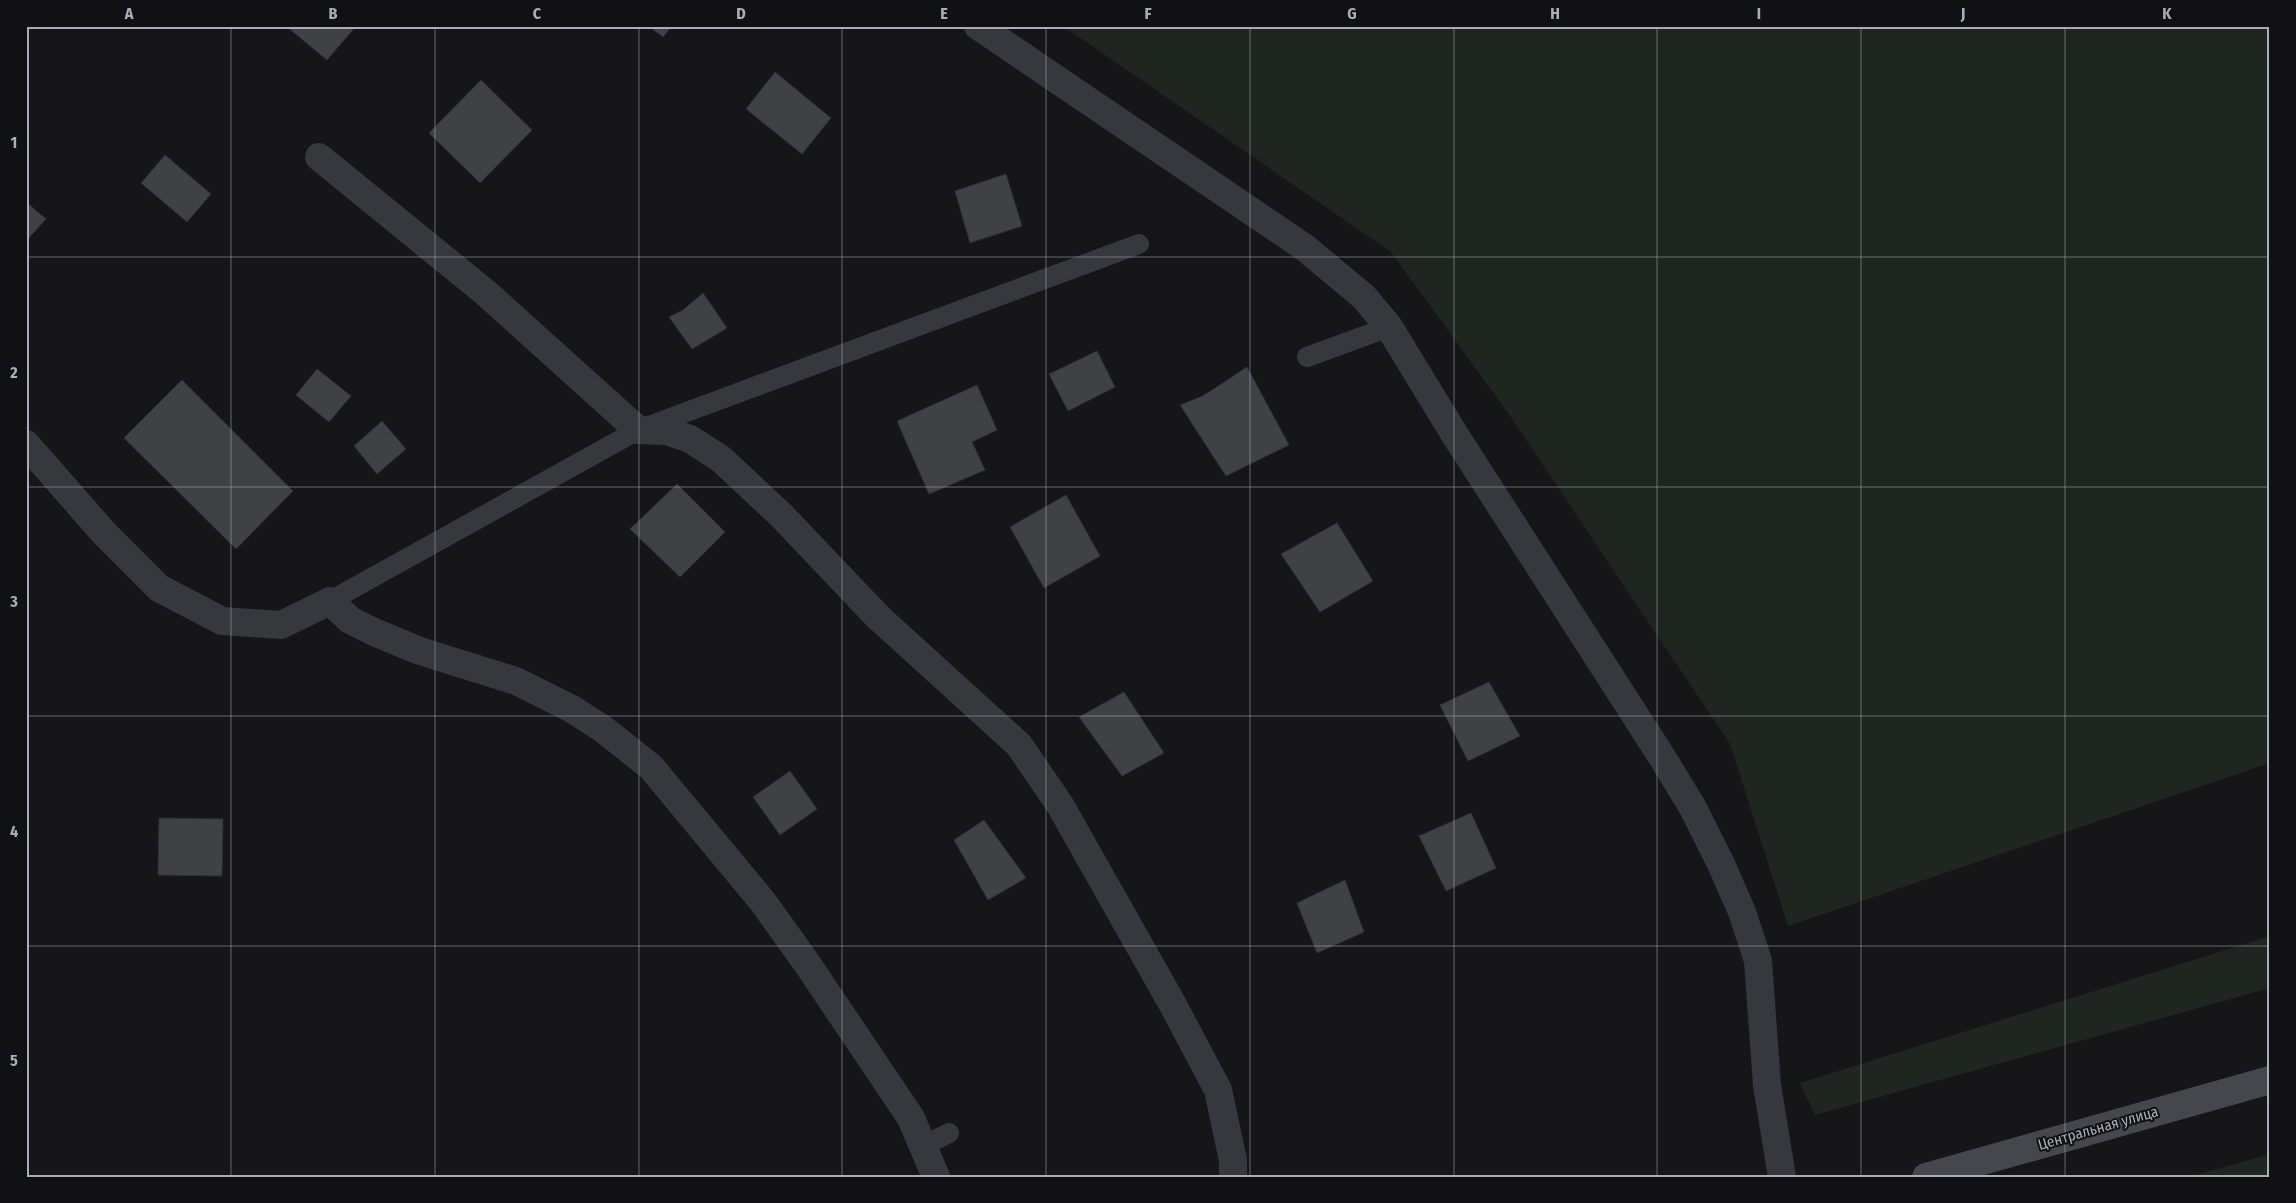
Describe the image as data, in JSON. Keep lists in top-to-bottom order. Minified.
{"streets":{"main road":["Центральная улица"]},"grid":{"columns":["A","B","C","D","E","F","G","H","I","J","K"],"rows":["1","2","3","4","5"]}}
